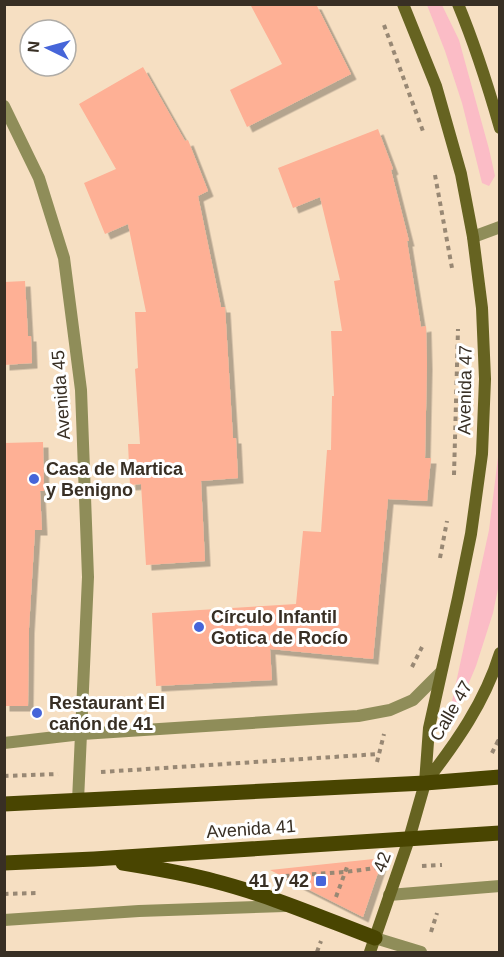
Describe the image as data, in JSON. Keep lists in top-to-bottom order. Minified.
{"streets":{"main road":["Avenida 47","Calle 47","Avenida 41","42"],"street":["Avenida 45"]},"crossings":[["Avenida 47","Calle 47"],["Avenida 47","Avenida 41"],["Avenida 47","42"],["Avenida 45","Avenida 41"],["Calle 47","Avenida 41"],["Calle 47","42"],["Avenida 41","42"]],"places":{"other":["Casa de Martica y Benigno","Círculo Infantil Gotica de Rocío","Restaurant El cañón de 41"],"transit":["41 y 42"]},"north":"left"}
